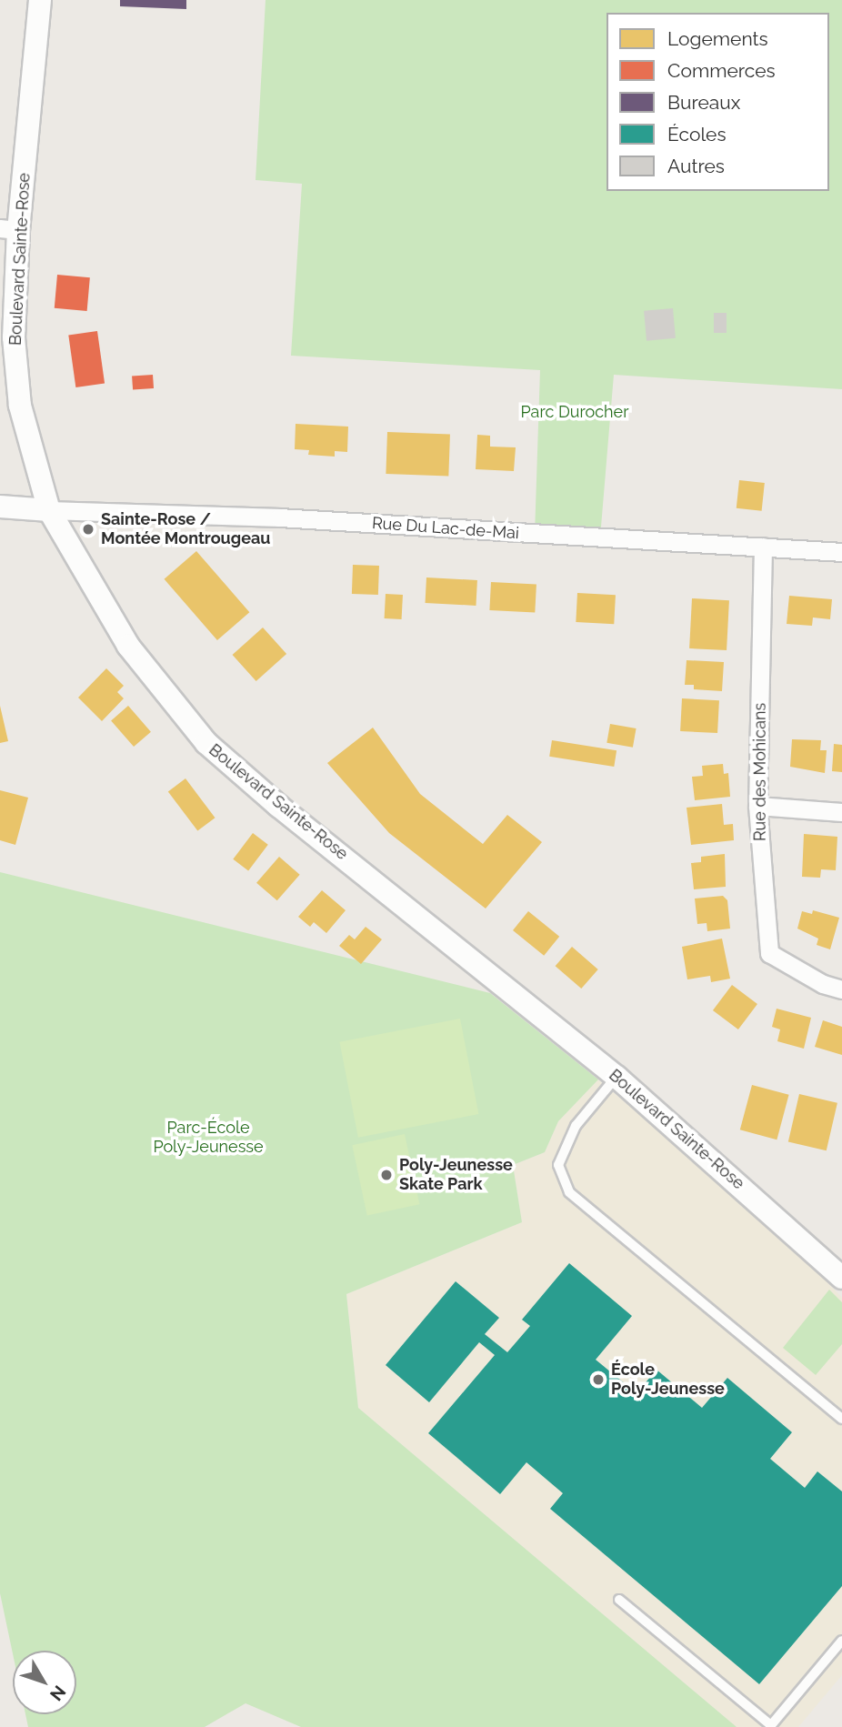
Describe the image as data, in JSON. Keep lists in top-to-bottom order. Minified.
{"streets":{"street":["Boulevard Sainte-Rose","Rue Du Lac-de-Mai","Rue des Mohicans"]},"crossings":[["Boulevard Sainte-Rose","Rue Du Lac-de-Mai"],["Rue Du Lac-de-Mai","Rue des Mohicans"]],"parks":["Parc Durocher","Parc-École Poly-Jeunesse"],"places":["Sainte-Rose / Montée Montrougeau","Poly-Jeunesse Skate Park","École Poly-Jeunesse"],"legend":["Logements","Commerces","Bureaux","Écoles","Autres"],"north":"bottom right"}
